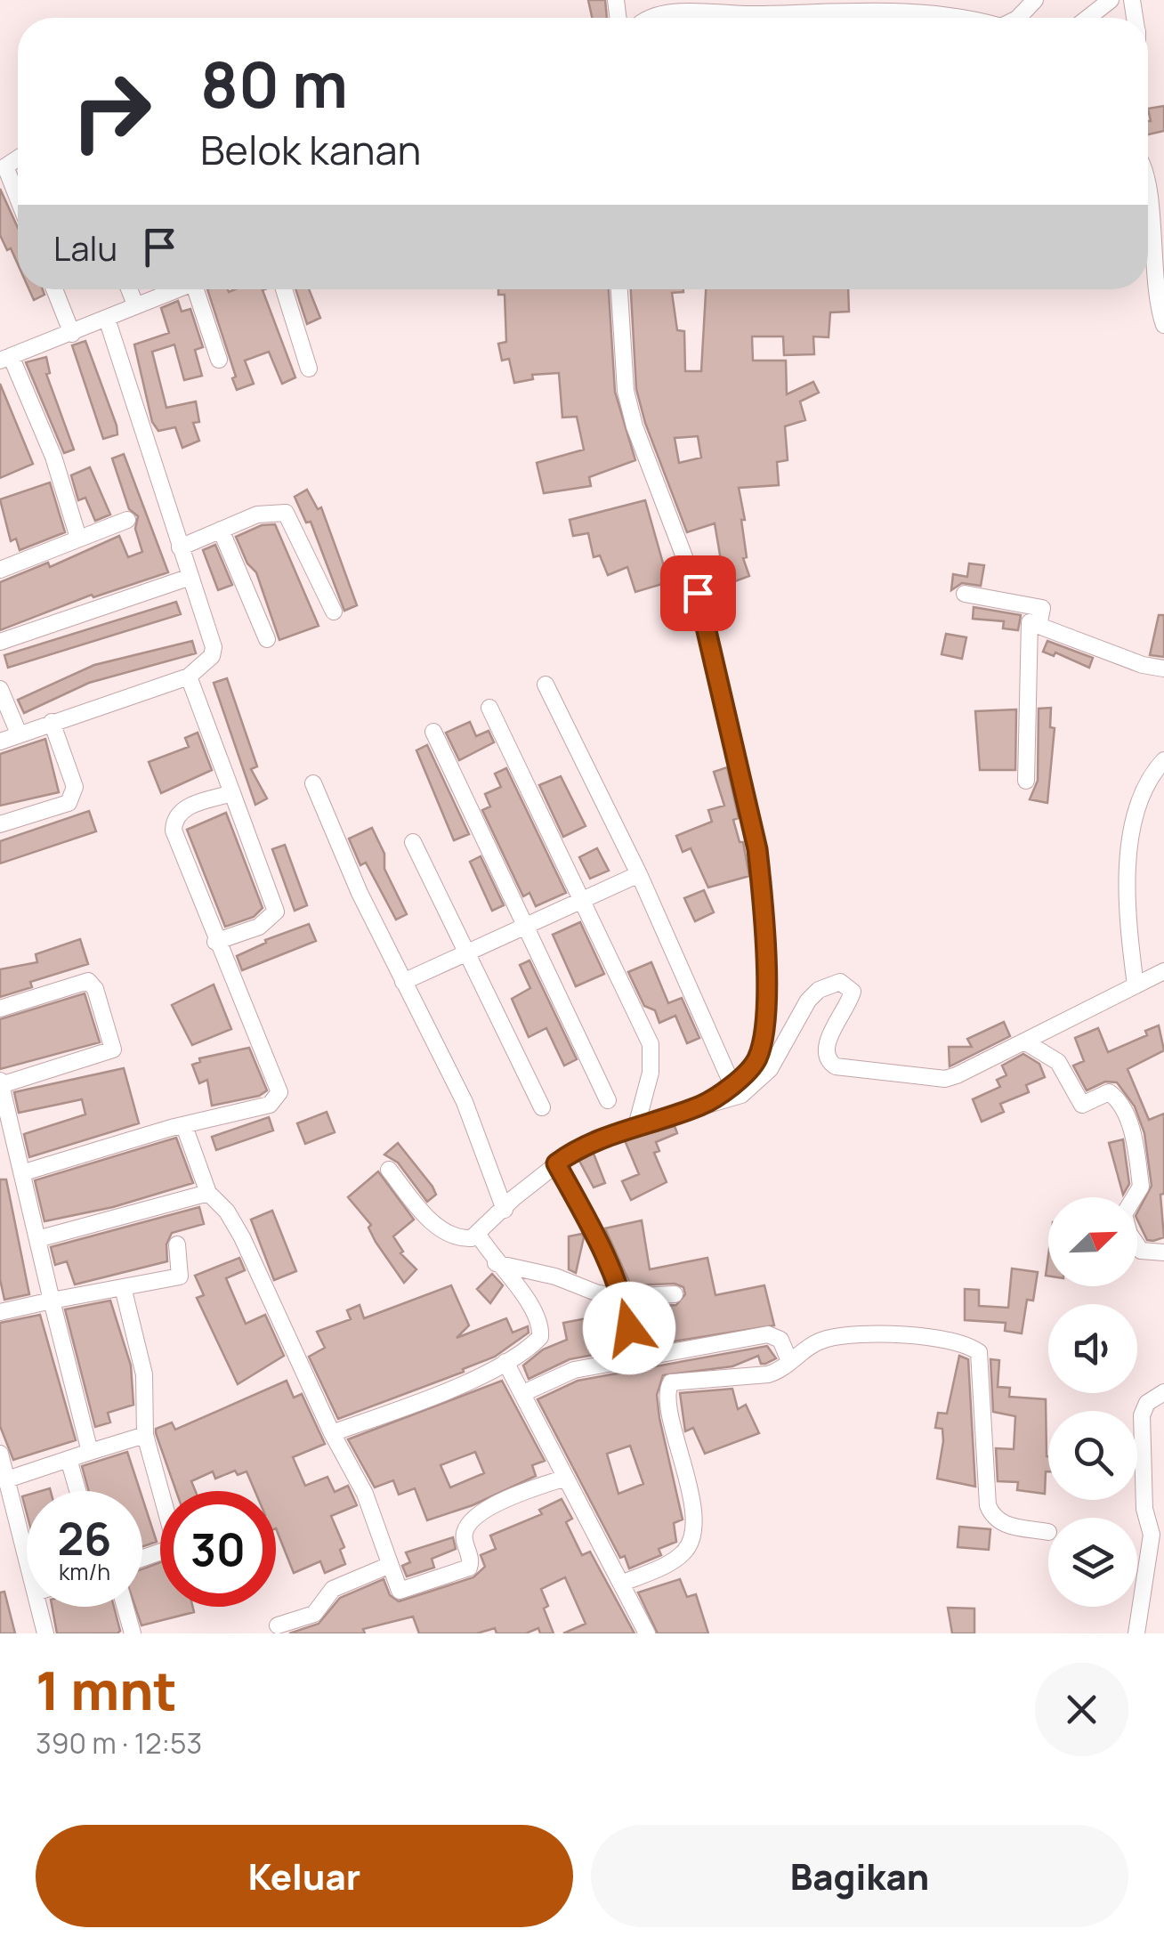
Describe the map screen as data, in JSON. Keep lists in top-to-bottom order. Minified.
{"north":"top right","page":{"turn":["80 m","Belok kanan"],"then":"Lalu","speed":"26 km/h","limit":"30","heading":["1 mnt","390 m · 12:53"],"buttons":["Keluar","Bagikan"]}}
